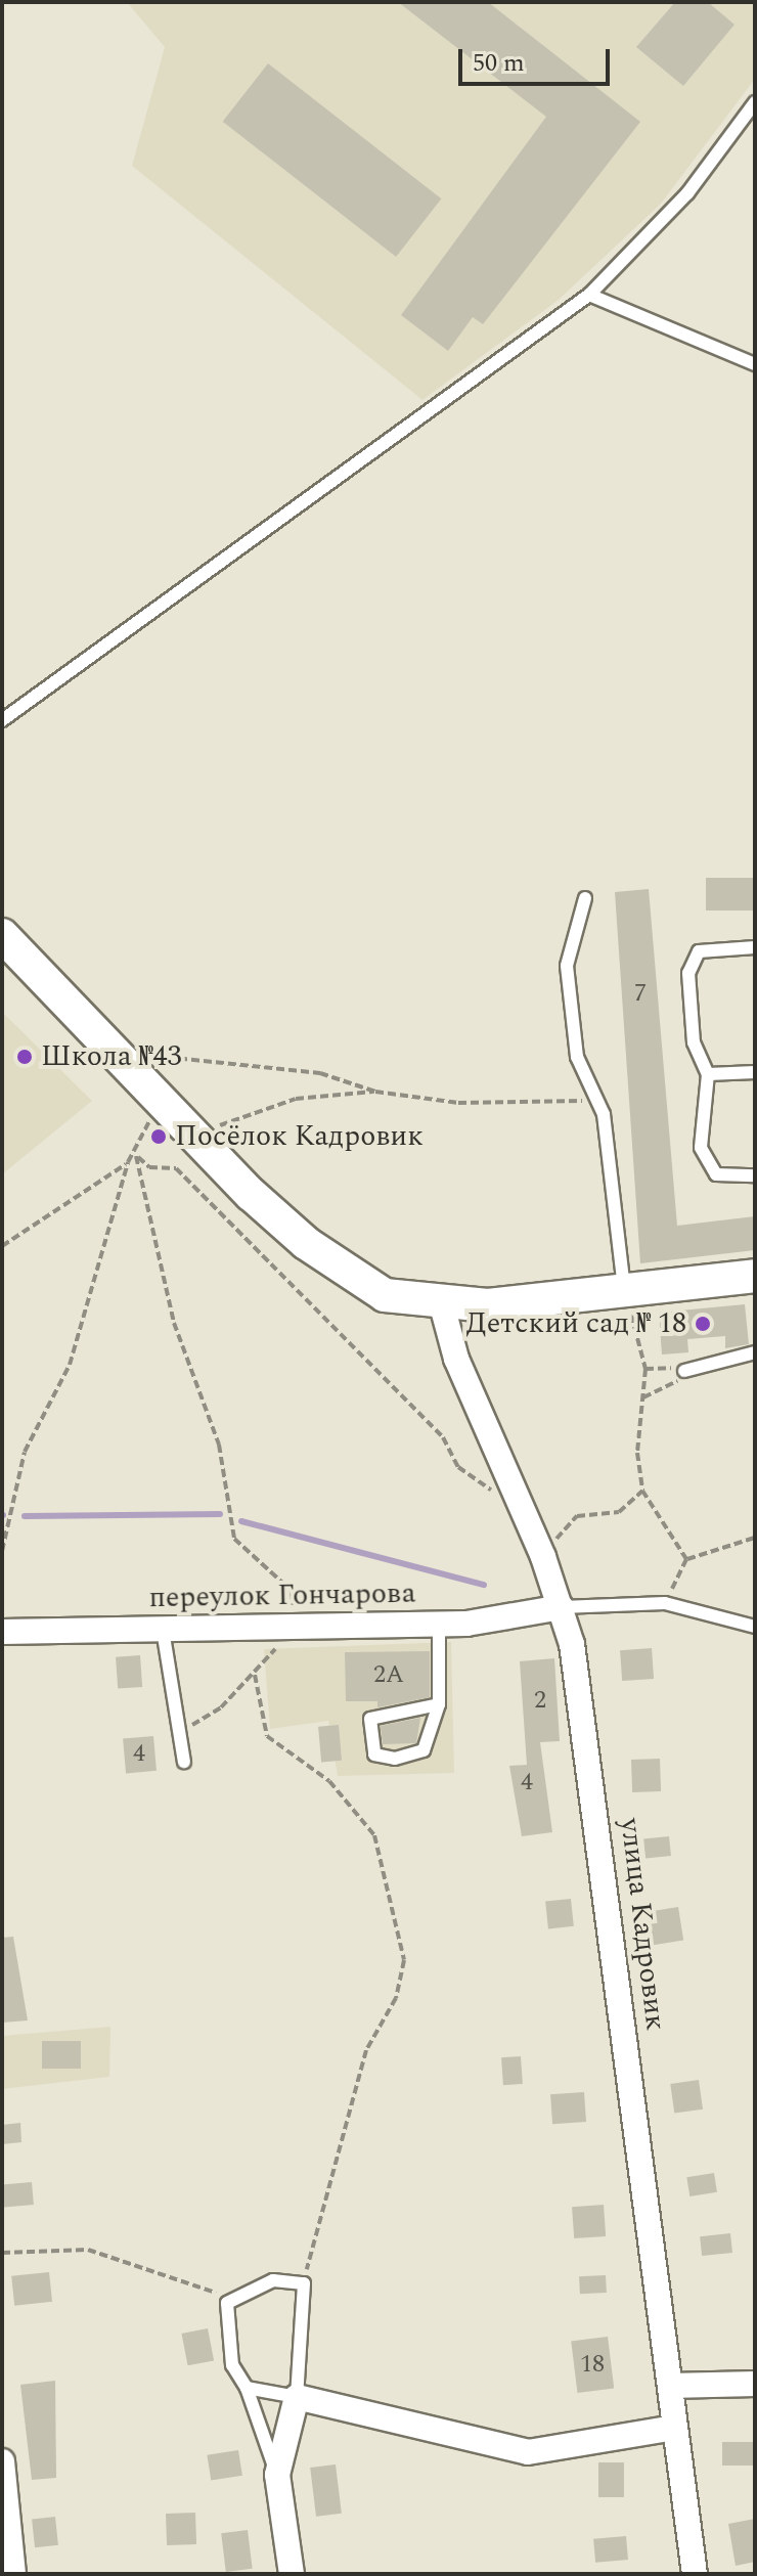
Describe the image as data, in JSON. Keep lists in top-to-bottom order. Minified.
{"streets":{"street":["переулок Гончарова","улица Кадровик"]},"crossings":[["переулок Гончарова","улица Кадровик"]],"places":["Школа №43","Посёлок Кадровик","Детский сад № 18"],"house_numbers":["7","2А","2","4","4","18"],"scale_bar":"50 m"}
